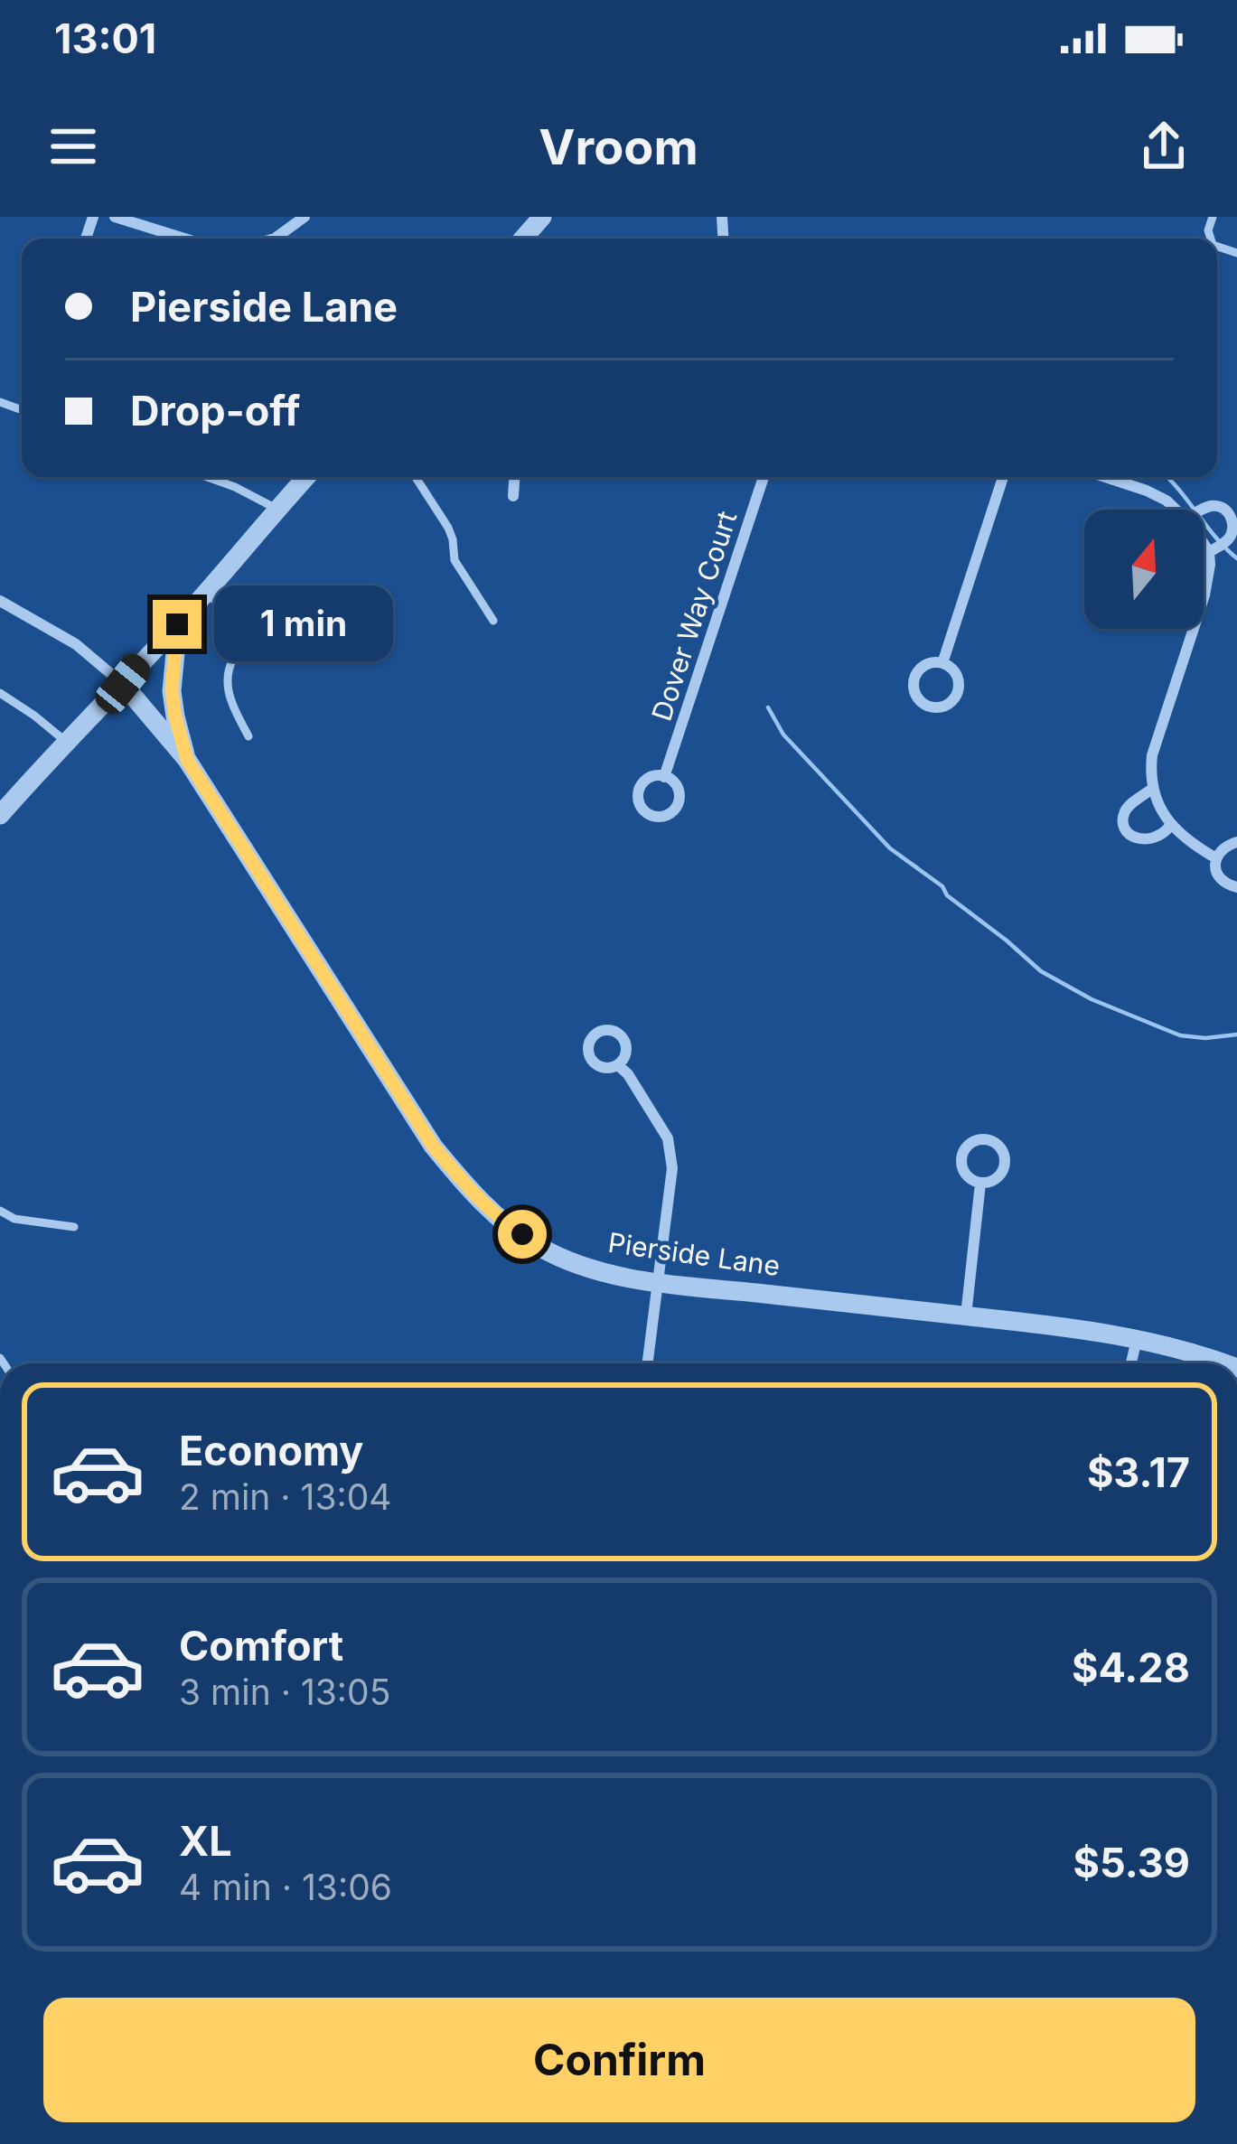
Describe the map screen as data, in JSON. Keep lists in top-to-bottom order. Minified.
{"streets":{"street":["Dover Way Court","Pierside Lane"]},"north":"top","page":{"status":"13:01","header":"Vroom","banner":["Pierside Lane","Drop-off"],"bubble":"1 min","list":[{"name":"Economy","note":"2 min · 13:04","value":"$3.17"},{"name":"Comfort","note":"3 min · 13:05","value":"$4.28"},{"name":"XL","note":"4 min · 13:06","value":"$5.39"}],"buttons":"Confirm"}}
